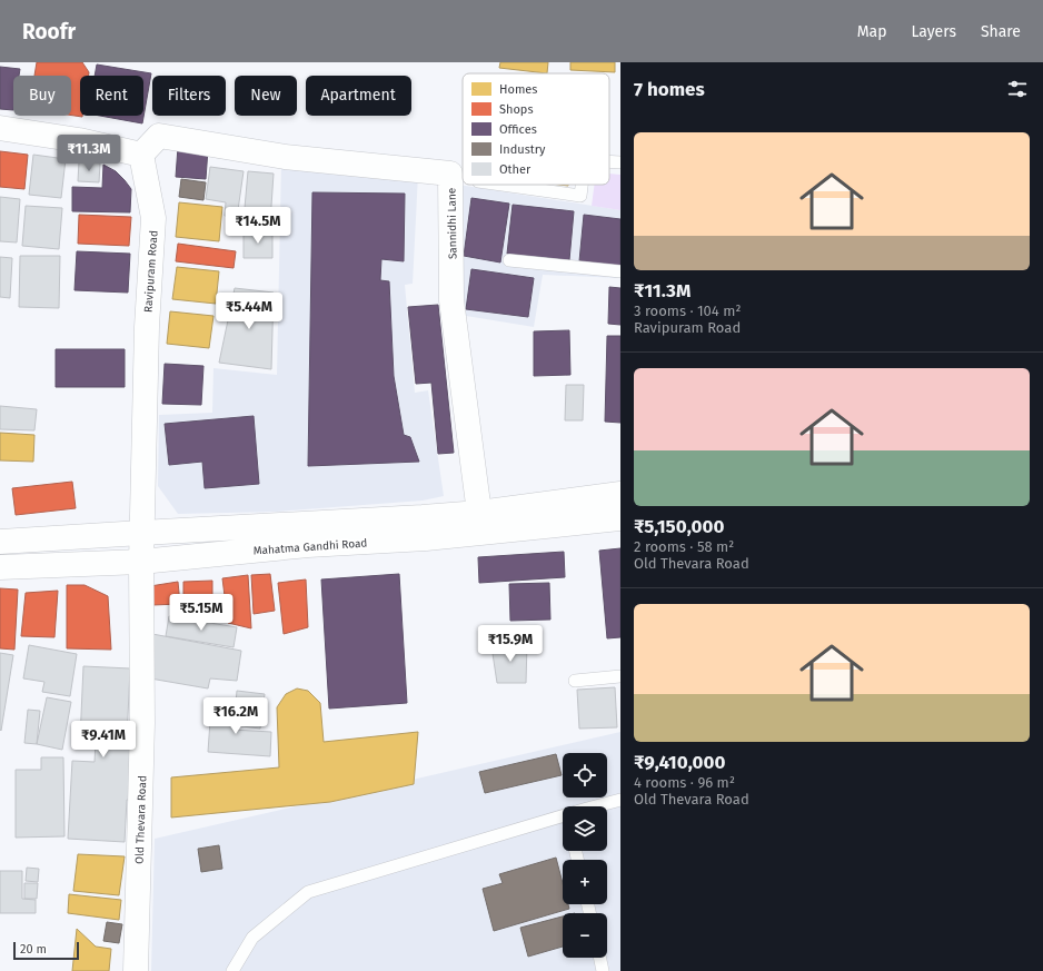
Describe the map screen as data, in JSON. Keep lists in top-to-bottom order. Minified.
{"streets":{"main road":["Sannidhi Lane","Ravipuram Road","Mahatma Gandhi Road","Old Thevara Road"]},"crossings":[["Sannidhi Lane","Ravipuram Road"],["Sannidhi Lane","Mahatma Gandhi Road"],["Ravipuram Road","Mahatma Gandhi Road"],["Ravipuram Road","Old Thevara Road"],["Mahatma Gandhi Road","Old Thevara Road"]],"legend":["Homes","Shops","Offices","Industry","Other"],"scale_bar":"20 m","page":{"header":"Roofr","nav":["Map","Layers","Share"],"heading":"7 homes","chip":["Buy","Rent","Filters","New","Apartment"],"list":[{"name":"₹11.3M","note":"3 rooms · 104 m² · Ravipuram Road"},{"name":"₹5,150,000","note":"2 rooms · 58 m² · Old Thevara Road"},{"name":"₹9,410,000","note":"4 rooms · 96 m² · Old Thevara Road"}],"price":["₹11.3M","₹14.5M","₹5.44M","₹5.15M","₹15.9M","₹16.2M","₹9.41M"],"map_buttons":["+","−"],"scale":"20 m"}}
